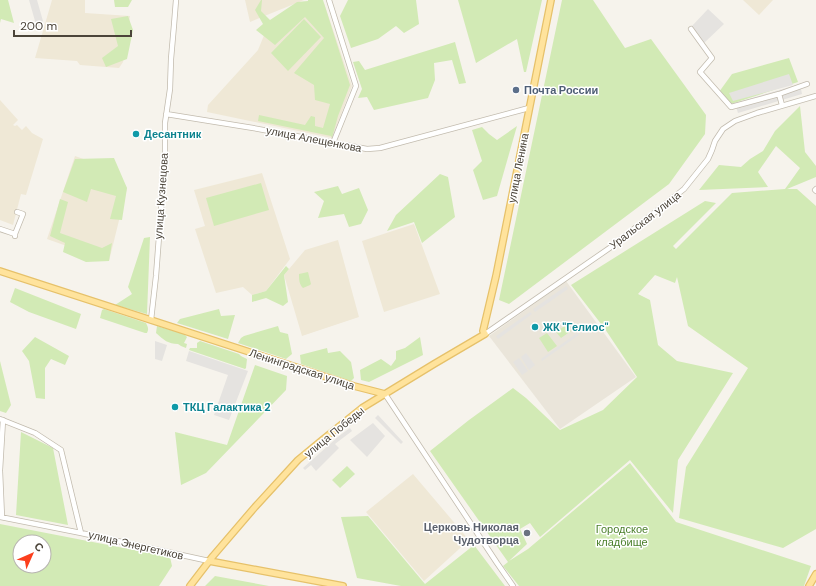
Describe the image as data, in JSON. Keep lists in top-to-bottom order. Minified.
{"streets":{"main road":["улица Ленина","Ленинградская улица","улица Победы","улица Энергетиков"],"street":["улица Алещенкова","улица Кузнецова","Уральская улица"]},"crossings":[["улица Алещенкова","улица Ленина"],["улица Алещенкова","улица Кузнецова"],["улица Ленина","Уральская улица"],["улица Ленина","улица Победы"],["улица Кузнецова","Ленинградская улица"],["Уральская улица","улица Победы"],["Ленинградская улица","улица Победы"],["улица Победы","улица Энергетиков"]],"parks":["Городское кладбище"],"places":["Почта России","Десантник","ЖК \"Гелиос\"","ТКЦ Галактика 2","Церковь Николая Чудотворца"],"scale_bar":"200 m","north":"top right"}
